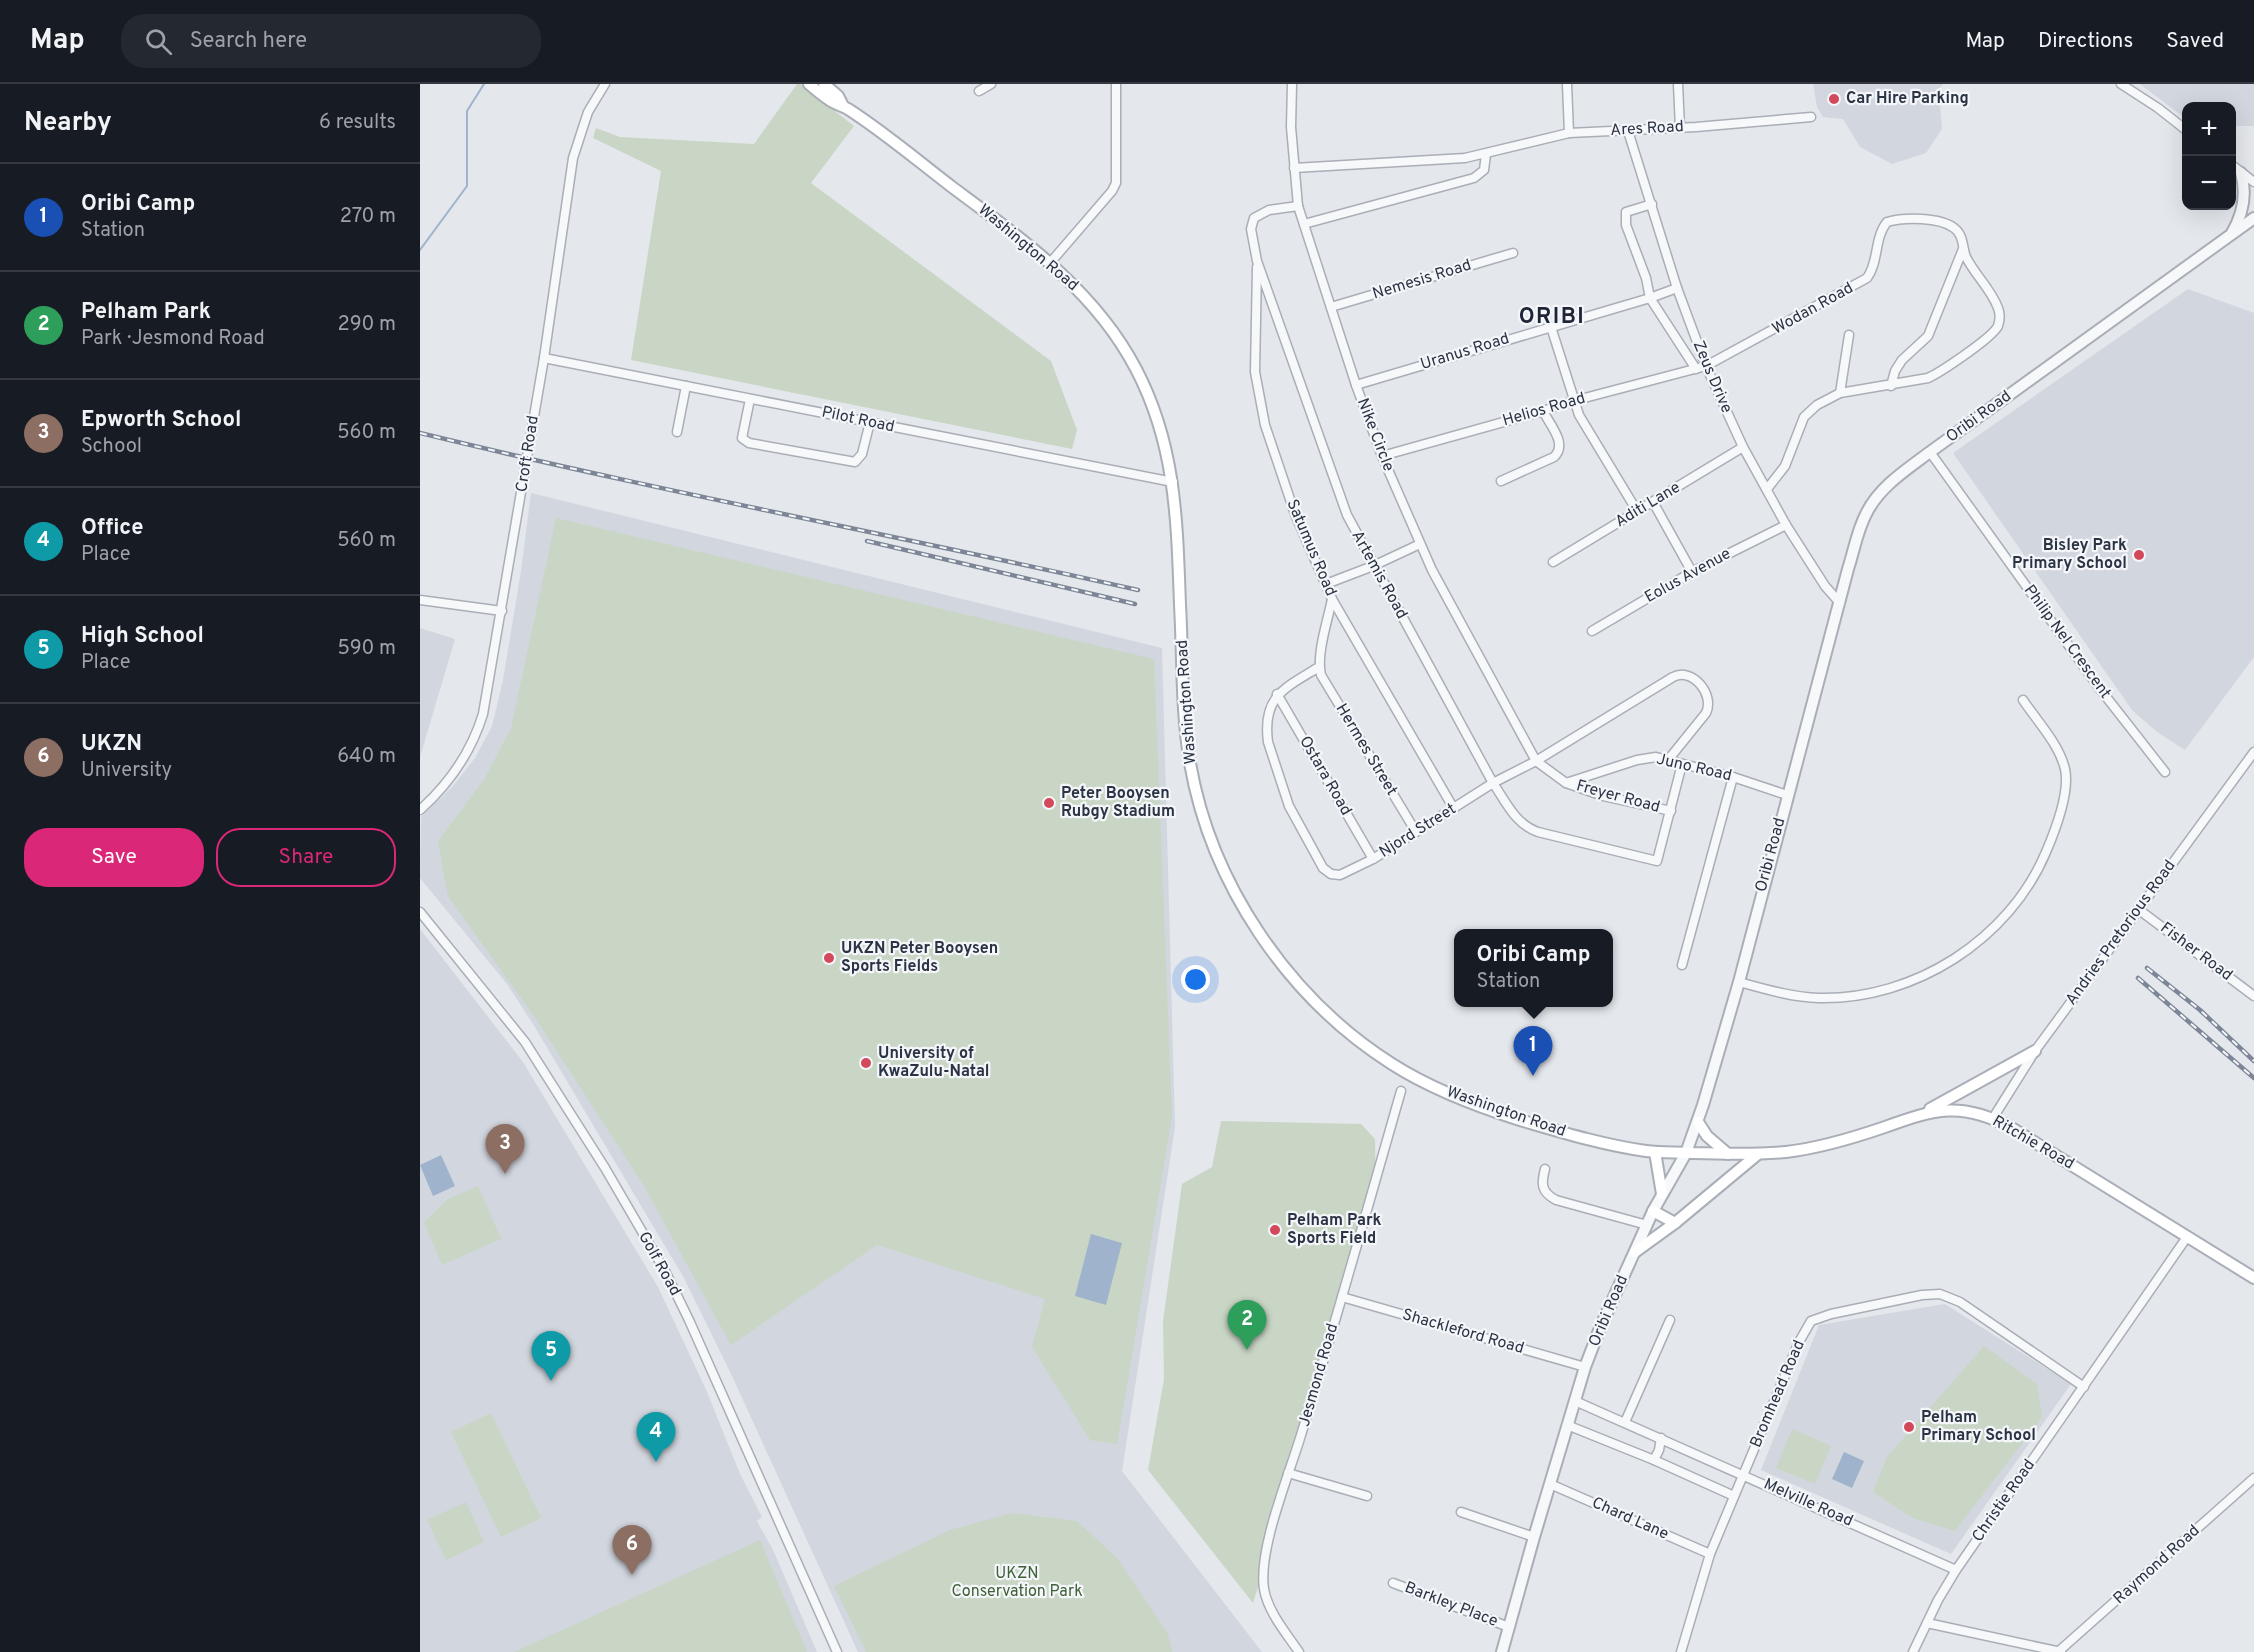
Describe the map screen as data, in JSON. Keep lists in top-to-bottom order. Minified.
{"streets":{"main road":["Washington Road","Ritchie Road"],"street":["Ares Road","Nemesis Road","Wodan Road","Uranus Road","Zeus Drive","Helios Road","Oribi Road","Pilot Road","Nike Circle","Croft Road","Aditi Lane","Satumus Road","Artemis Road","Eolus Avenue","Philip Nel Crescent","Hermes Street","Juno Road","Ostara Road","Freyer Road","Njord Street","Andries Pretorious Road","Fisher Road","Golf Road","Shackleford Road","Jesmond Road","Bromhead Road","Christie Road","Melville Road","Chard Lane","Raymond Road","Barkley Place"]},"crossings":[["Ares Road","Zeus Drive"],["Ares Road","Nike Circle"],["Washington Road","Oribi Road"],["Washington Road","Pilot Road"],["Washington Road","Ritchie Road"],["Nemesis Road","Nike Circle"],["Wodan Road","Zeus Drive"],["Wodan Road","Helios Road"],["Uranus Road","Zeus Drive"],["Uranus Road","Nike Circle"],["Zeus Drive","Helios Road"],["Zeus Drive","Oribi Road"],["Zeus Drive","Aditi Lane"],["Zeus Drive","Eolus Avenue"],["Helios Road","Nike Circle"],["Oribi Road","Philip Nel Crescent"],["Oribi Road","Juno Road"],["Oribi Road","Shackleford Road"],["Oribi Road","Melville Road"],["Oribi Road","Chard Lane"],["Oribi Road","Barkley Place"],["Pilot Road","Croft Road"],["Nike Circle","Artemis Road"],["Nike Circle","Freyer Road"],["Nike Circle","Njord Street"],["Satumus Road","Artemis Road"],["Satumus Road","Njord Street"],["Artemis Road","Freyer Road"],["Artemis Road","Njord Street"],["Hermes Street","Njord Street"],["Juno Road","Freyer Road"],["Juno Road","Njord Street"],["Ostara Road","Njord Street"],["Freyer Road","Njord Street"],["Andries Pretorious Road","Fisher Road"],["Andries Pretorious Road","Ritchie Road"],["Ritchie Road","Christie Road"],["Shackleford Road","Jesmond Road"],["Bromhead Road","Christie Road"],["Bromhead Road","Melville Road"],["Bromhead Road","Chard Lane"],["Christie Road","Melville Road"]],"districts":["ORIBI"],"parks":["UKZN Conservation Park"],"places":["Car Hire Parking","Bisley Park Primary School","Peter Booysen Rubgy Stadium","UKZN Peter Booysen Sports Fields","University of KwaZulu-Natal","Pelham Park Sports Field","Pelham Primary School"],"page":{"header":"Map","search":"Search here","nav":["Map","Directions","Saved"],"heading":["Nearby","6 results"],"map_buttons":["+","−"],"list":[{"mark":"1","name":"Oribi Camp","note":"Station","value":"270 m"},{"mark":"2","name":"Pelham Park","note":"Park · Jesmond Road","value":"290 m"},{"mark":"3","name":"Epworth School","note":"School","value":"560 m"},{"mark":"4","name":"Office","note":"Place","value":"560 m"},{"mark":"5","name":"High School","note":"Place","value":"590 m"},{"mark":"6","name":"UKZN","note":"University","value":"640 m"}],"buttons":["Save","Share"],"popup":["Oribi Camp","Station"],"pins":["1","3","2","5","4","6"]}}
